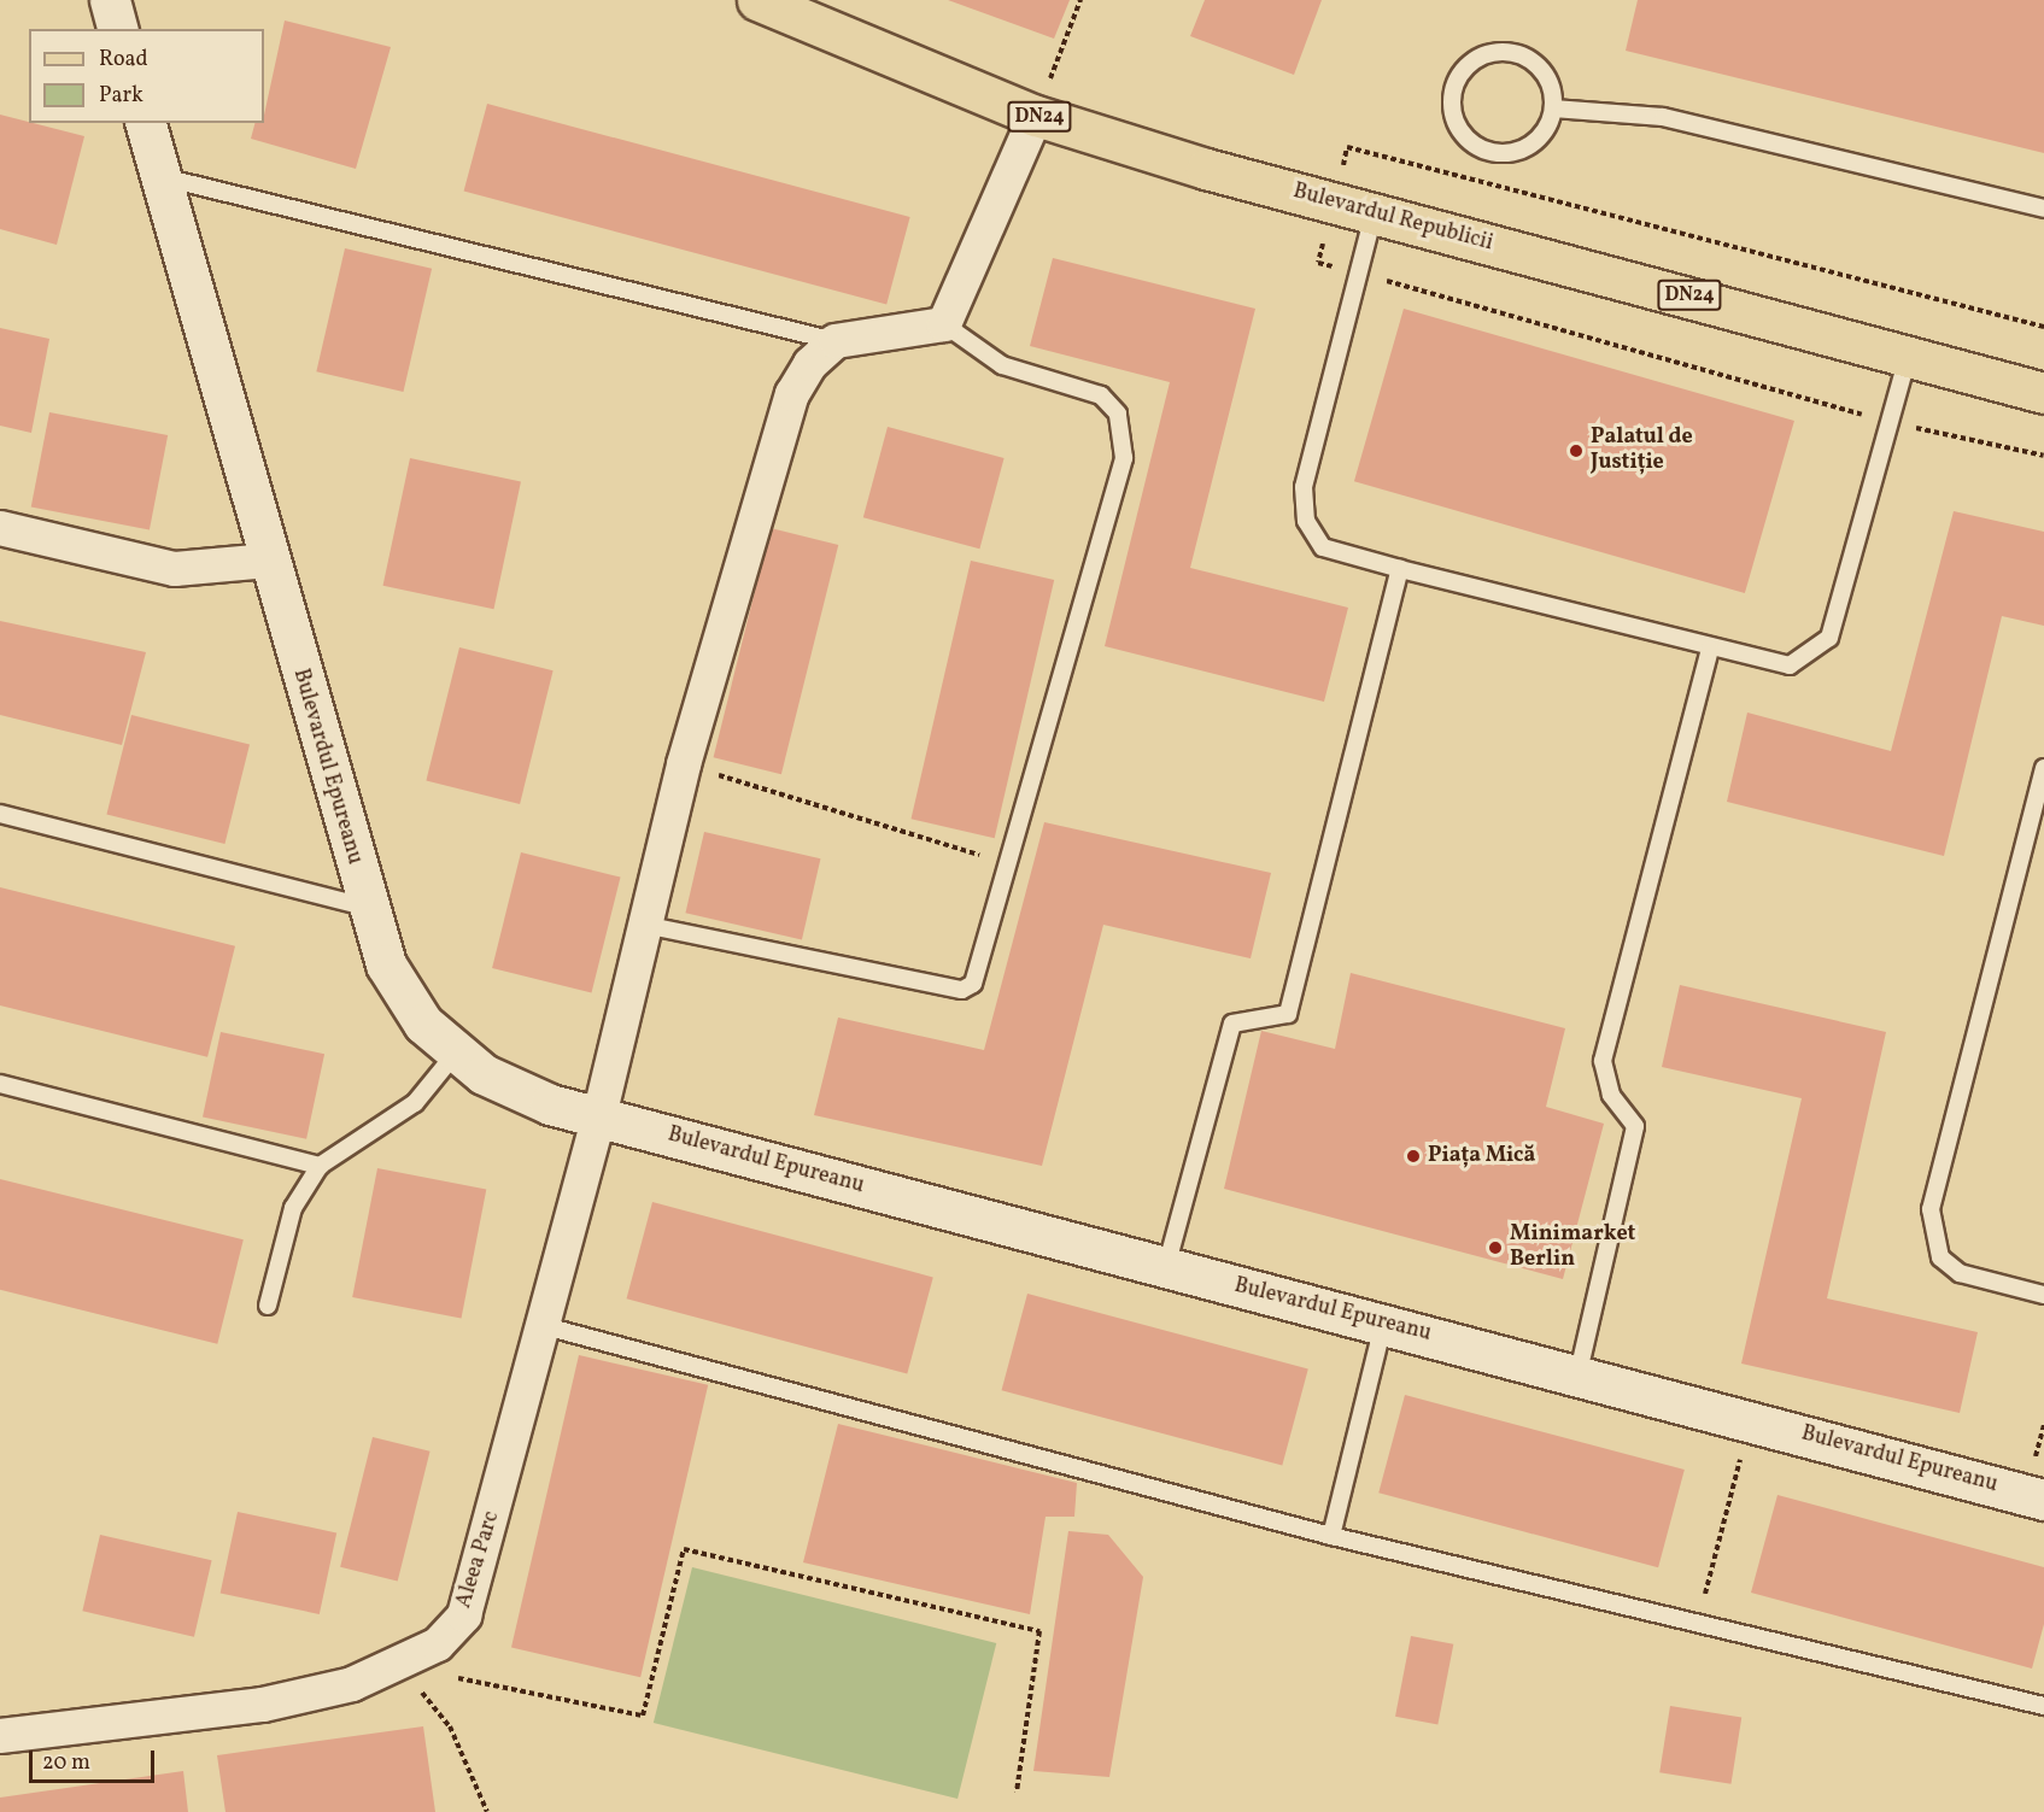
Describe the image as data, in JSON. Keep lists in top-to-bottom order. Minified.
{"streets":{"main road":["DN24","Bulevardul Republicii","Bulevardul Epureanu"],"street":["Aleea Parc"]},"crossings":[["Bulevardul Epureanu","Aleea Parc"]],"places":["Palatul de Justiție","Piața Mică","Minimarket Berlin"],"legend":["Road","Park"],"scale_bar":"20 m"}
